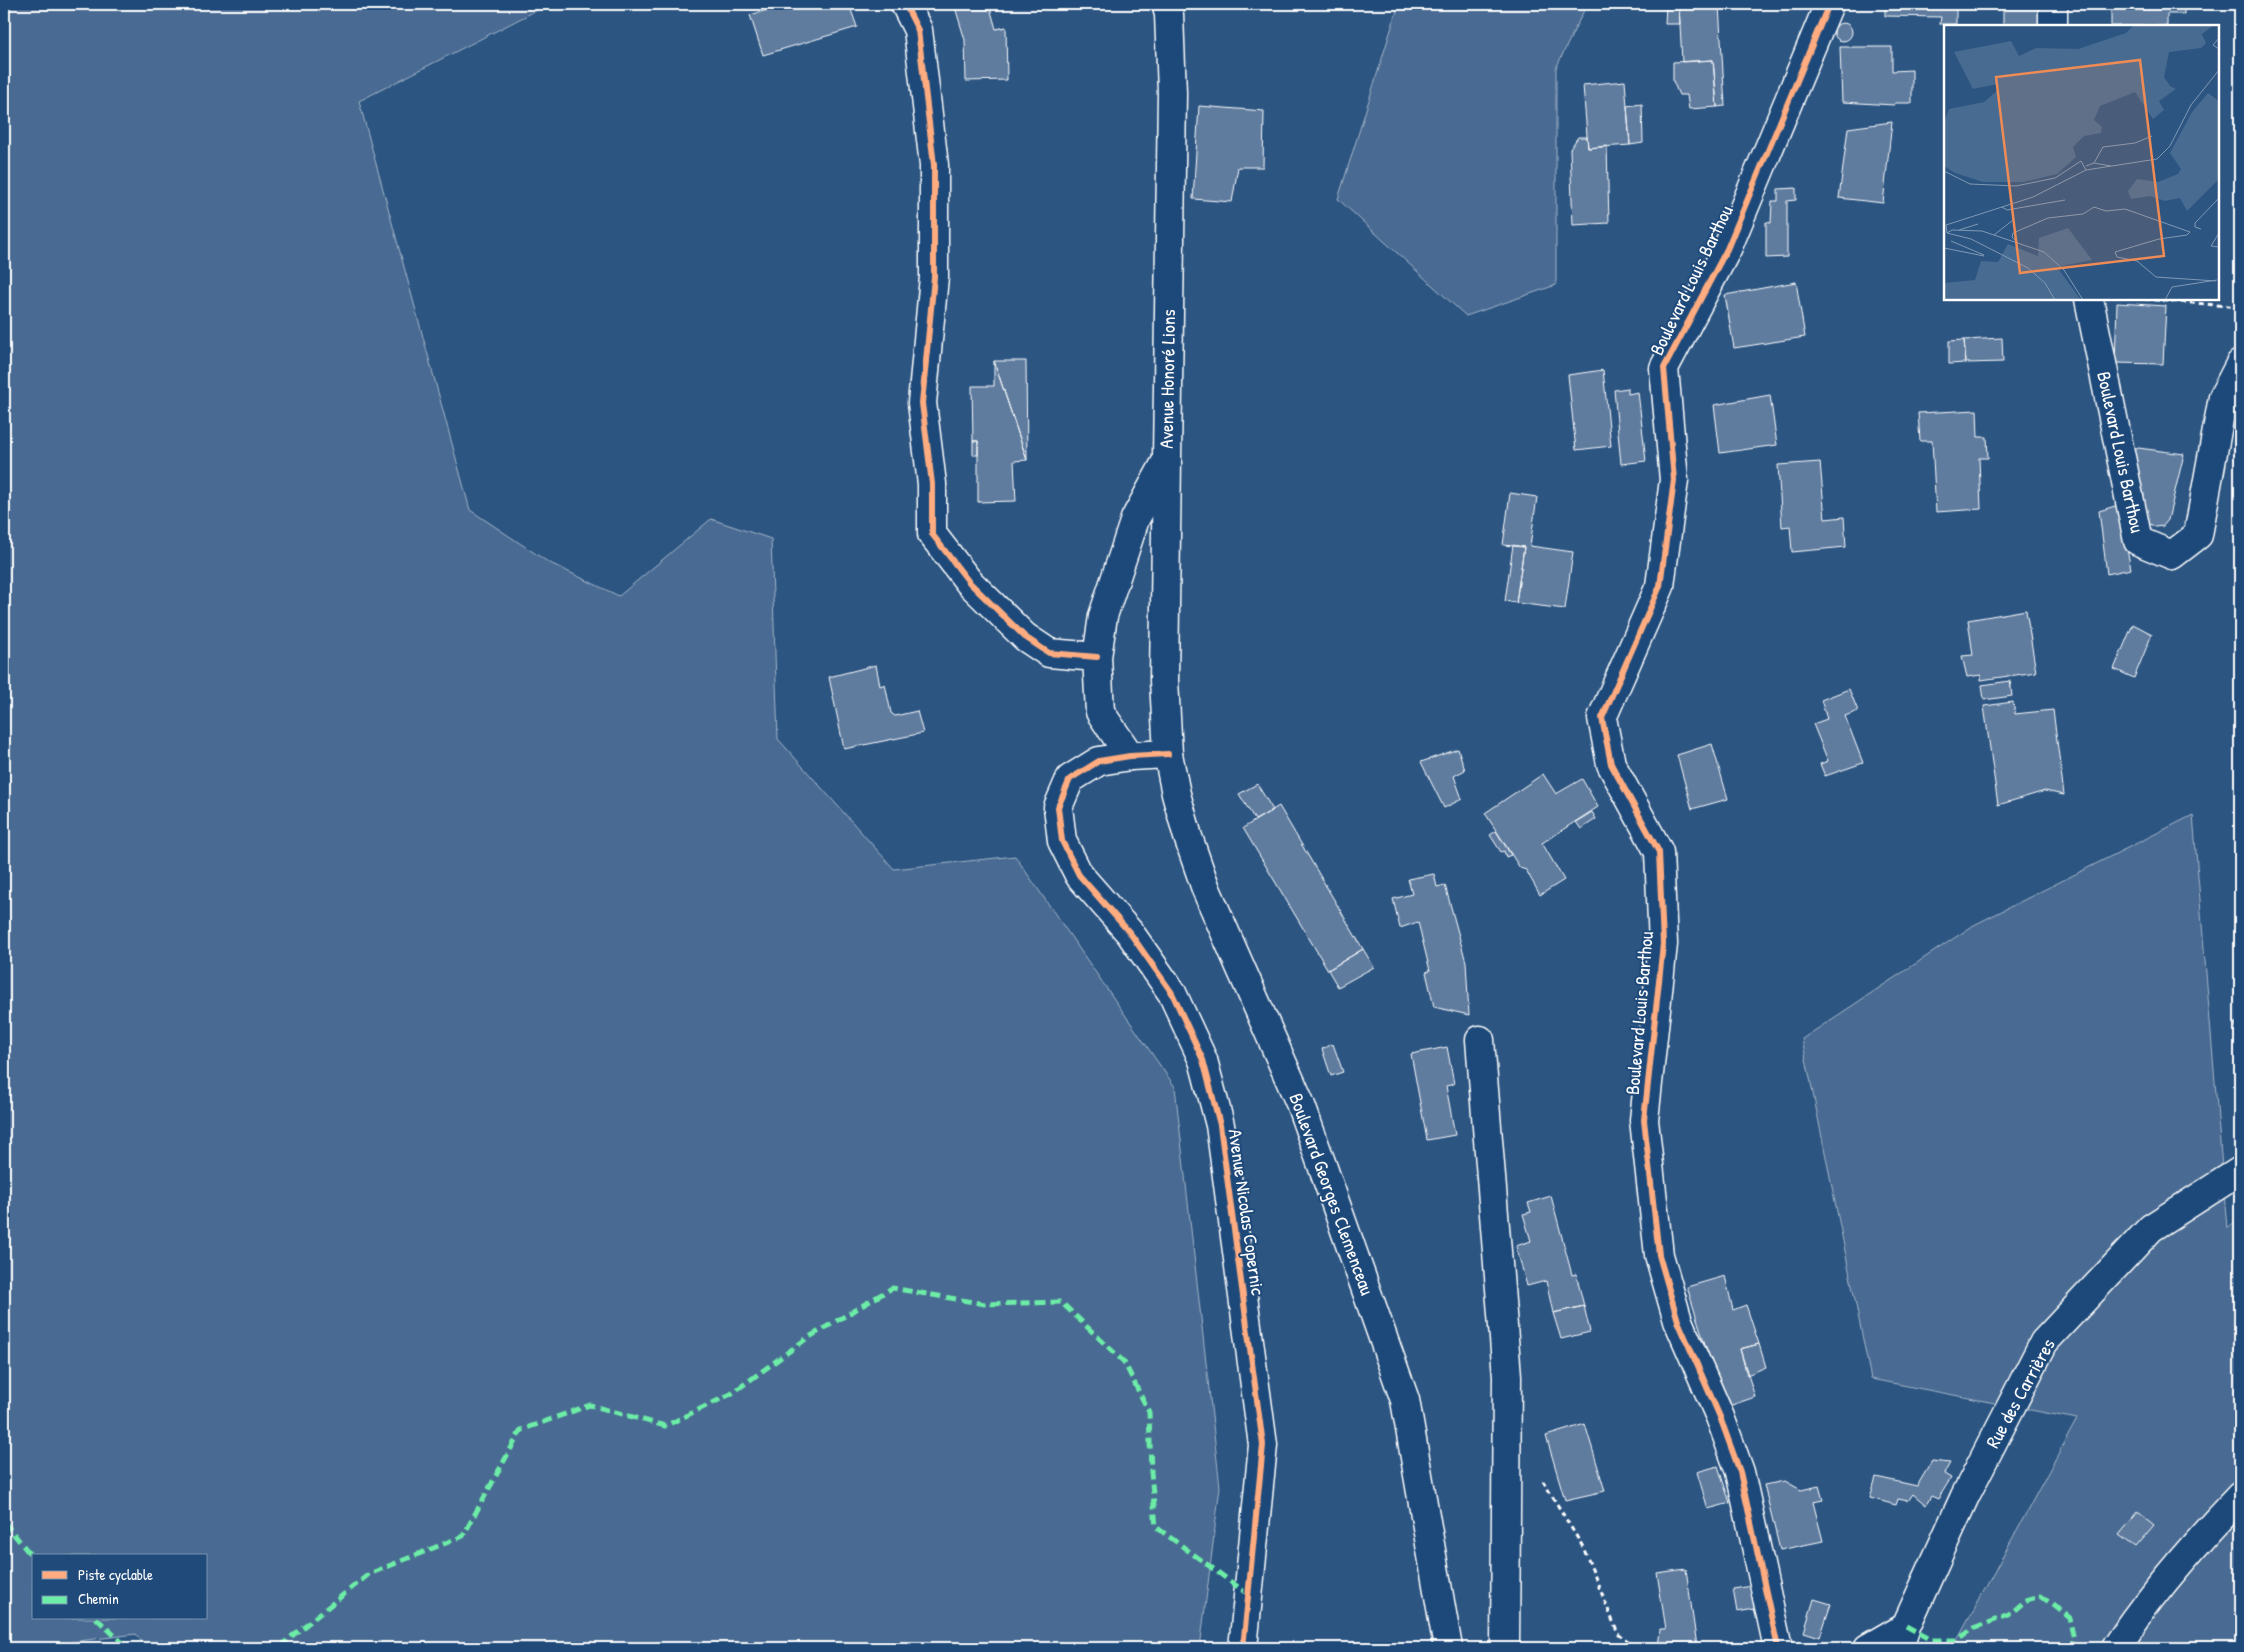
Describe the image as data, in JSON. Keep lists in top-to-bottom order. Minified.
{"streets":{"street":["Boulevard Louis Barthou","Avenue Honoré Lions","Boulevard Georges Clemenceau","Avenue Nicolas Copernic","Rue des Carrières"]},"crossings":[["Avenue Honoré Lions","Boulevard Georges Clemenceau"],["Avenue Honoré Lions","Avenue Nicolas Copernic"],["Boulevard Georges Clemenceau","Avenue Nicolas Copernic"]],"legend":["Piste cyclable","Chemin"]}
